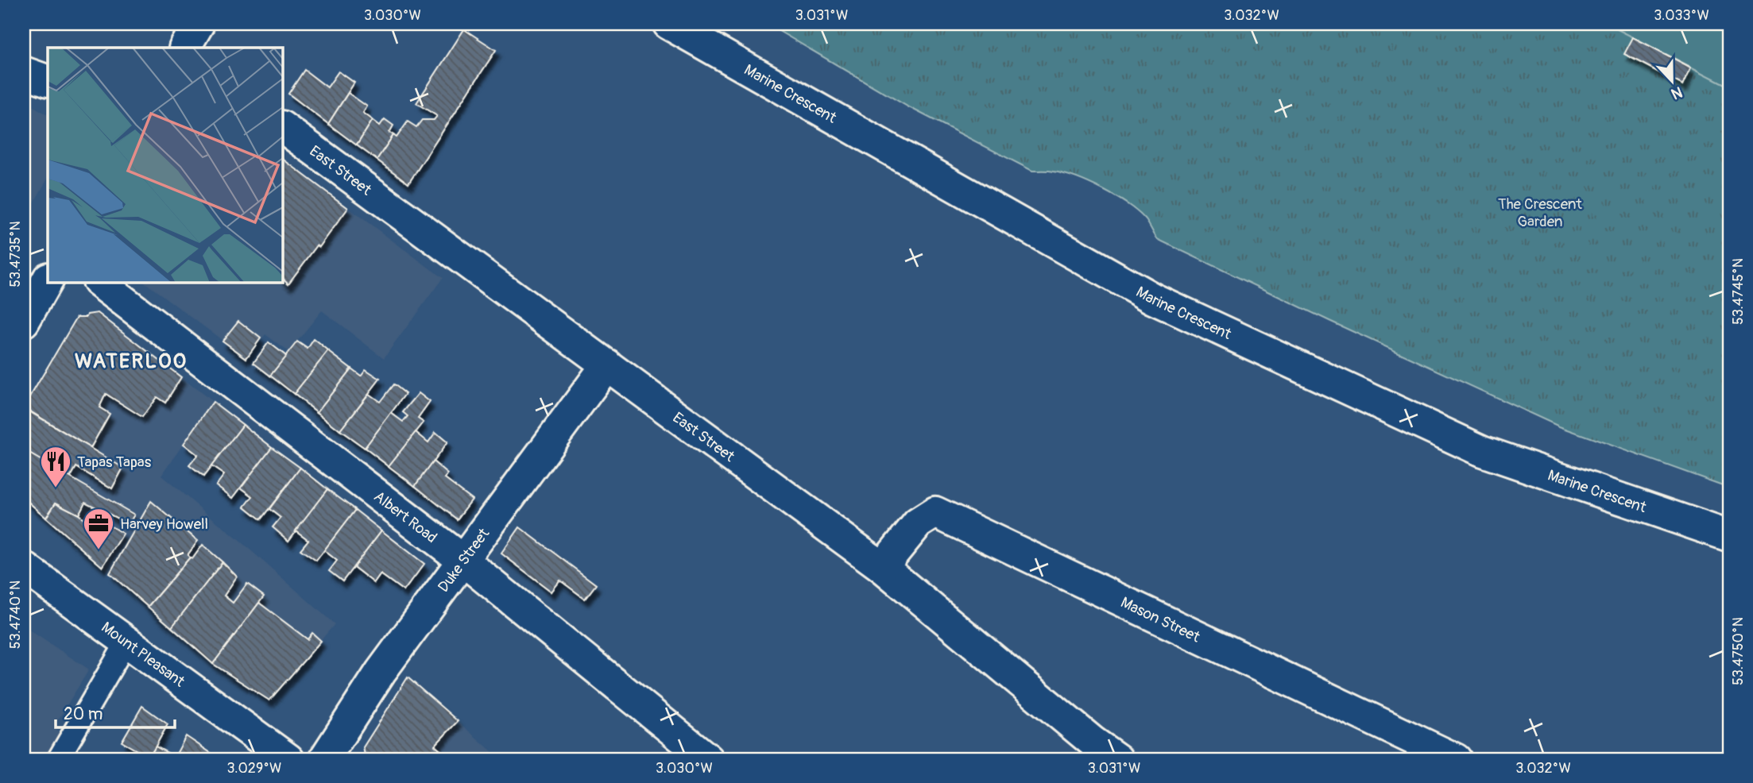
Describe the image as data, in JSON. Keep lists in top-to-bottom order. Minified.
{"streets":{"street":["Marine Crescent","East Street","Albert Road","Duke Street","Mason Street","Mount Pleasant"]},"crossings":[["East Street","Duke Street"],["East Street","Mason Street"],["Albert Road","Duke Street"]],"districts":["WATERLOO"],"parks":["The Crescent Garden"],"places":{"restaurant":["Tapas Tapas"],"office":["Harvey Howell"]},"scale_bar":"20 m","north":"bottom","coordinates":["3.030°W","3.031°W","3.032°W","3.033°W","53.4735°N","53.4745°N","53.4740°N","53.4750°N","3.029°W"]}
